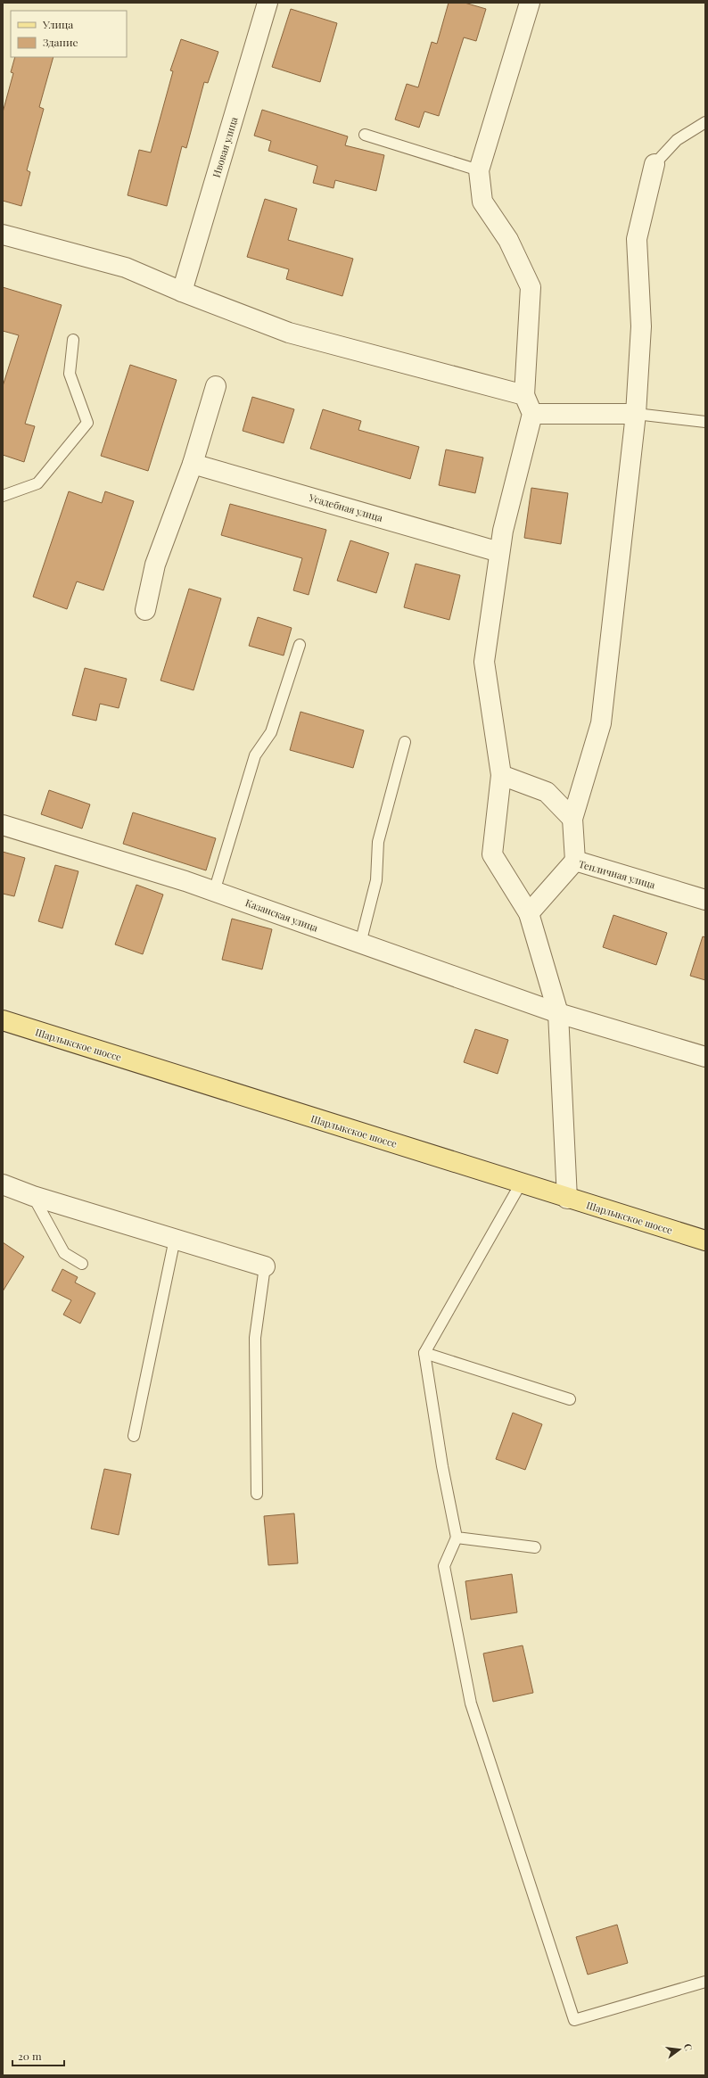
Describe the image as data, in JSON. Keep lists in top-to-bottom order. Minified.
{"streets":{"main road":["Шарлыкское шоссе"],"street":["Ивовая улица","Усадебная улица","Тепличная улица","Казанская улица"]},"legend":["Улица","Здание"],"scale_bar":"20 m","north":"right"}
